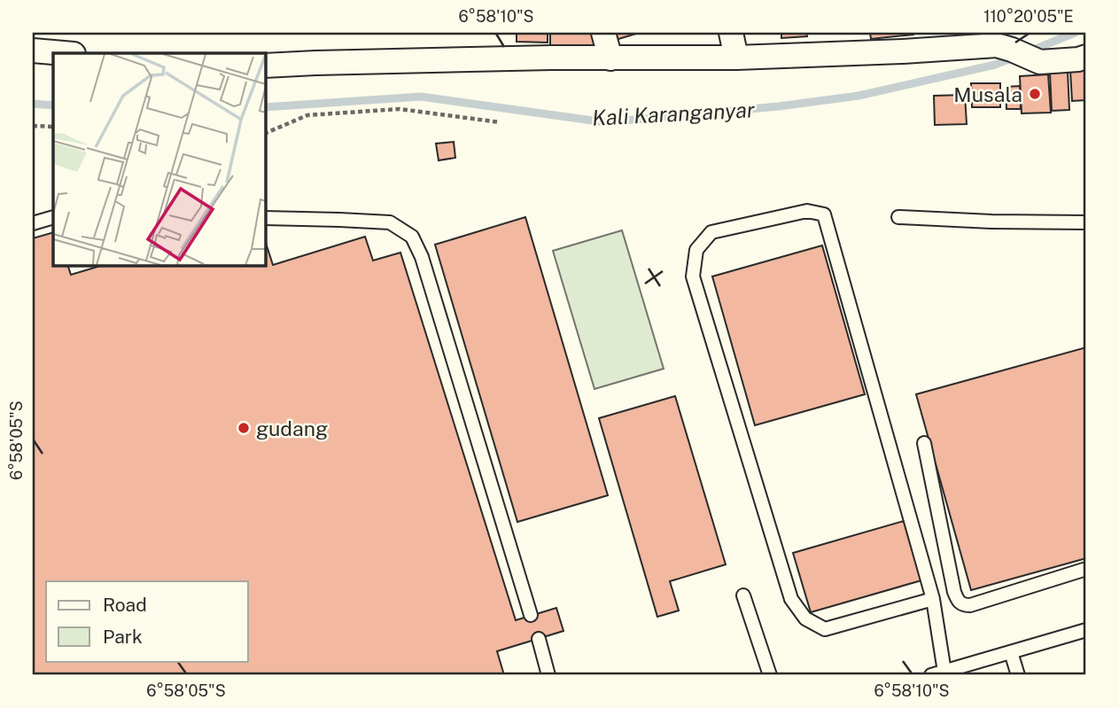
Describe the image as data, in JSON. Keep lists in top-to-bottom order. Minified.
{"water":["Kali Karanganyar"],"places":["Musala","gudang"],"legend":["Road","Park"],"coordinates":["6°58'10\"S","110°20'05\"E","6°58'05\"S"]}
